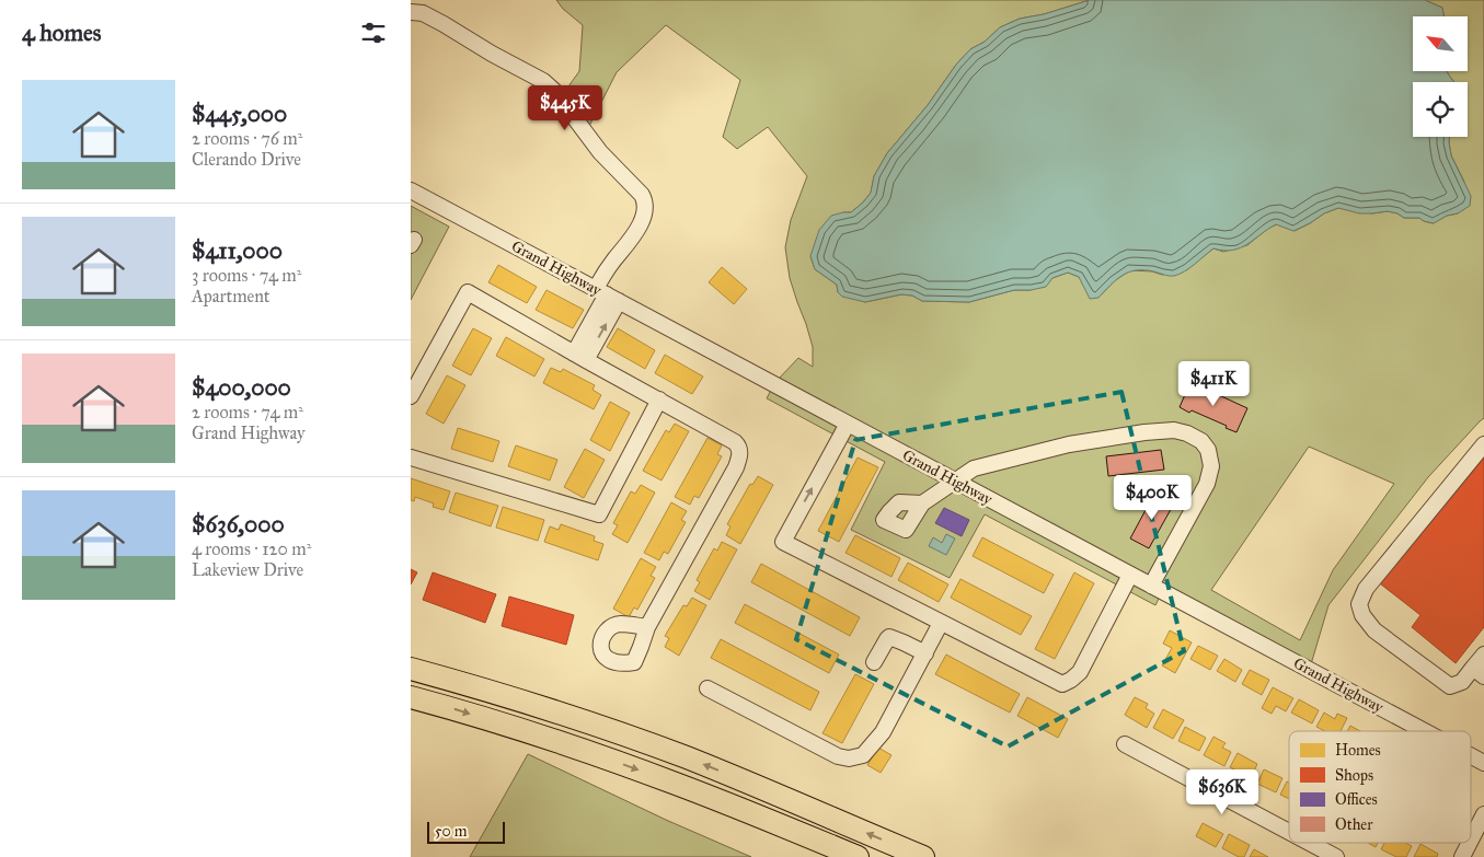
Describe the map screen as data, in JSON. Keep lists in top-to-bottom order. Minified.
{"streets":{"street":["Grand Highway"]},"legend":["Homes","Shops","Offices","Other"],"scale_bar":"50 m","north":"top left","page":{"heading":"4 homes","list":[{"name":"$445,000","note":"2 rooms · 76 m² · Clerando Drive"},{"name":"$411,000","note":"3 rooms · 74 m² · Apartment"},{"name":"$400,000","note":"2 rooms · 74 m² · Grand Highway"},{"name":"$636,000","note":"4 rooms · 120 m² · Lakeview Drive"}],"price":["$445K","$411K","$400K","$636K"],"scale":"50 m"}}
